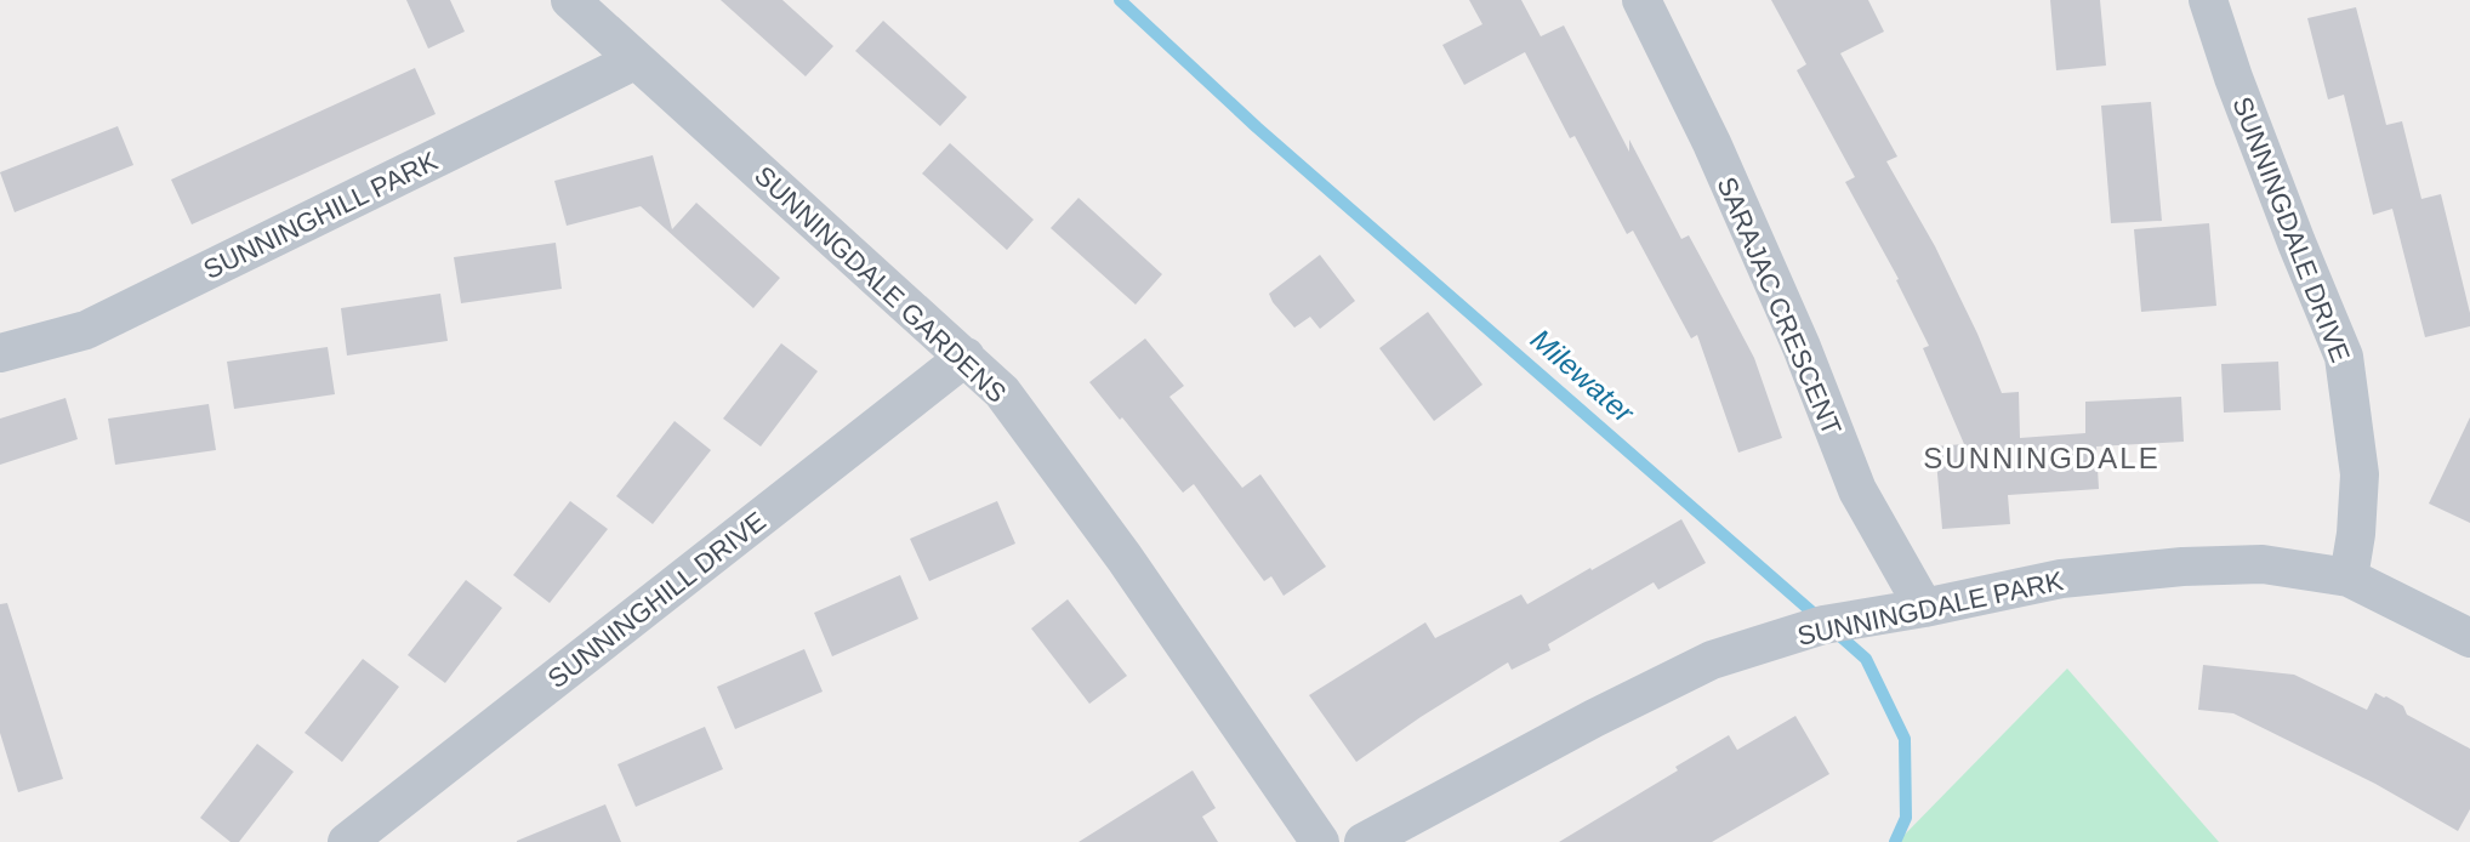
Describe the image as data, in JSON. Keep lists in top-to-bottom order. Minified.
{"streets":{"street":["SUNNINGHILL PARK","SUNNINGDALE DRIVE","SUNNINGDALE GARDENS","SARAJAC CRESCENT","SUNNINGHILL DRIVE","SUNNINGDALE PARK"]},"crossings":[["SUNNINGHILL PARK","SUNNINGDALE GARDENS"],["SUNNINGDALE DRIVE","SUNNINGDALE PARK"],["SUNNINGDALE GARDENS","SUNNINGHILL DRIVE"],["SARAJAC CRESCENT","SUNNINGDALE PARK"]],"districts":["SUNNINGDALE"],"water":["Milewater"]}
